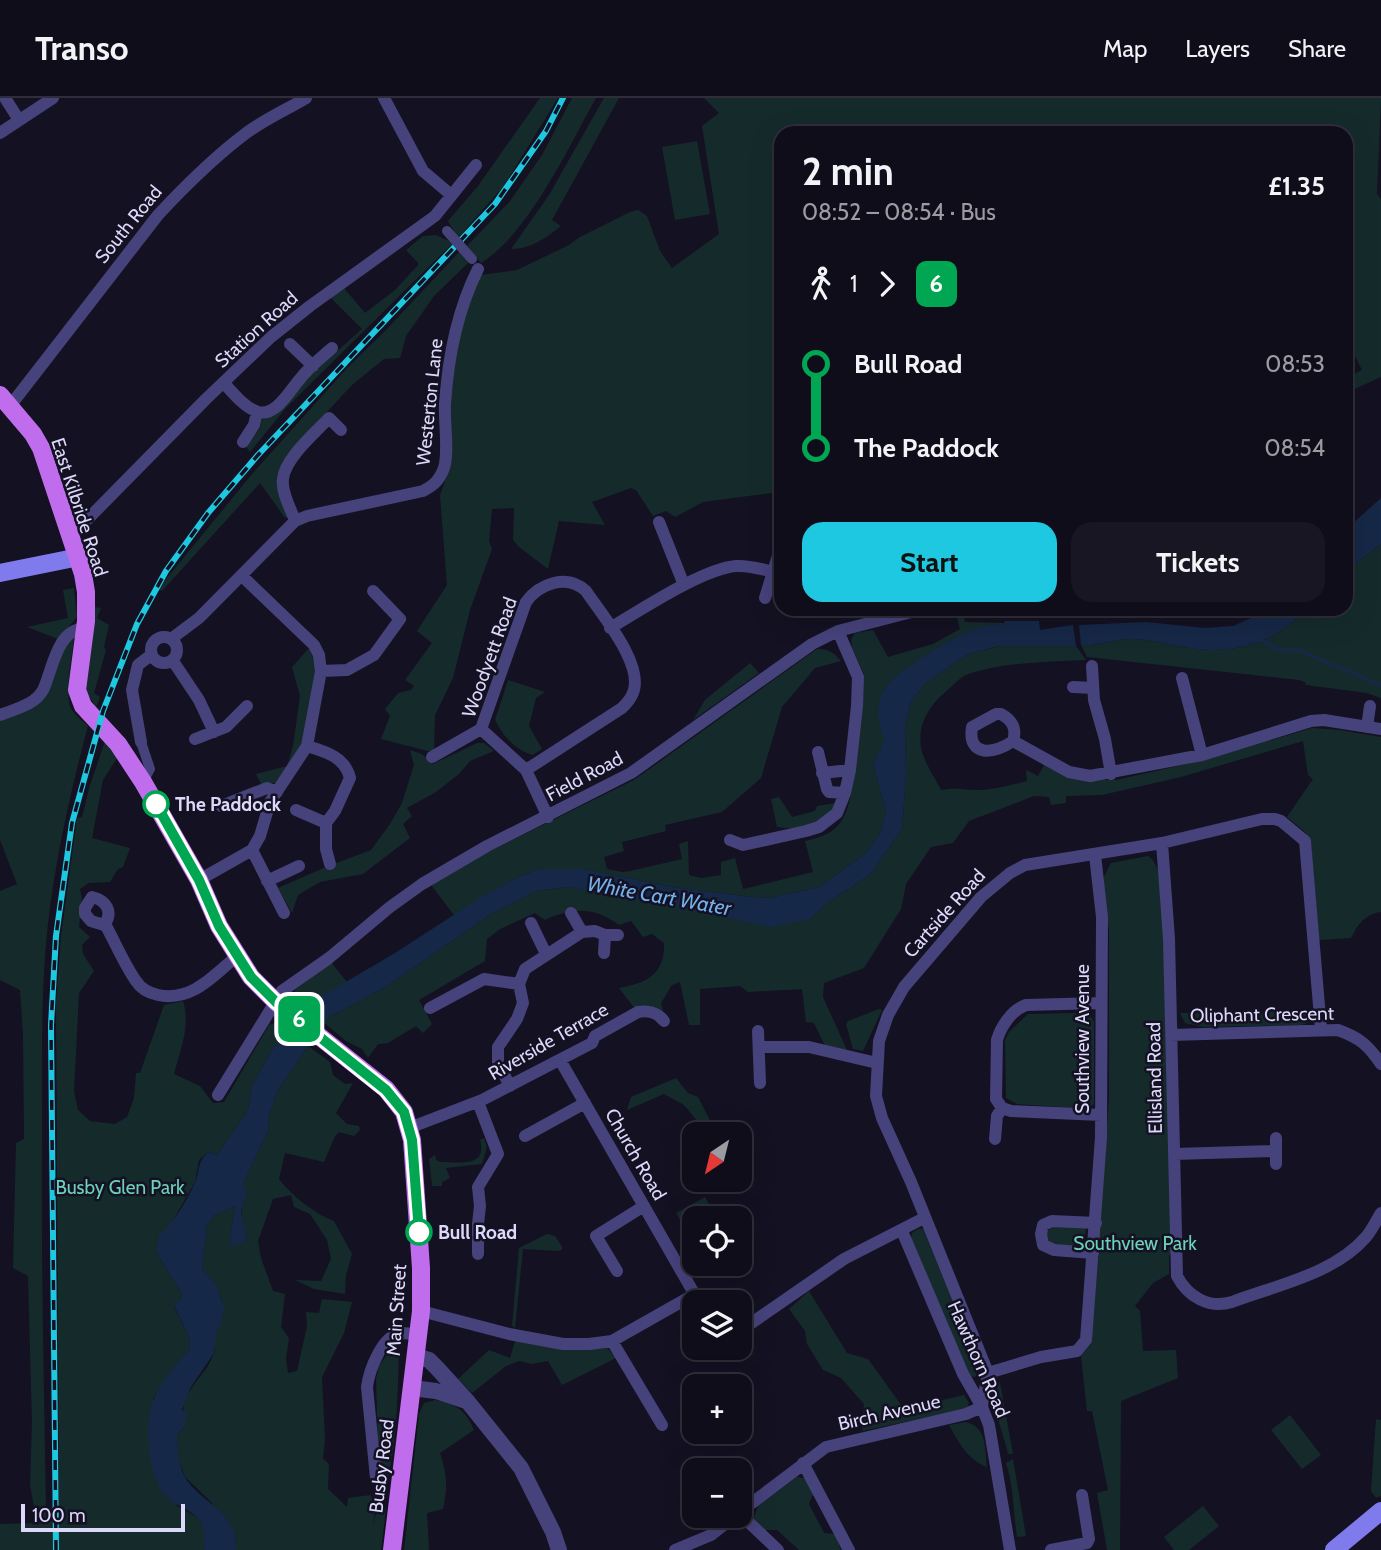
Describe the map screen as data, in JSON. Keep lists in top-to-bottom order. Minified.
{"streets":{"main road":["East Kilbride Road","Main Street","Busby Road"],"street":["South Road","Station Road","Westerton Lane","Woodyett Road","Field Road","Cartside Road","Oliphant Crescent","Southview Avenue","Riverside Terrace","Ellisland Road","Church Road","Hawthorn Road","Birch Avenue"]},"crossings":[["South Road","East Kilbride Road"],["Station Road","Westerton Lane"],["Station Road","East Kilbride Road"],["East Kilbride Road","Field Road"],["East Kilbride Road","Main Street"],["Woodyett Road","Field Road"],["Field Road","Main Street"],["Cartside Road","Oliphant Crescent"],["Cartside Road","Southview Avenue"],["Cartside Road","Ellisland Road"],["Oliphant Crescent","Ellisland Road"],["Riverside Terrace","Church Road"],["Riverside Terrace","Main Street"],["Main Street","Busby Road"],["Hawthorn Road","Birch Avenue"]],"water":["White Cart Water"],"parks":["Busby Glen Park","Southview Park"],"places":["The Paddock","Bull Road"],"lines":["bus line 6"],"scale_bar":"100 m","north":"bottom left","page":{"header":"Transo","nav":["Map","Layers","Share"],"on_map":"6","heading":["2 min","08:52 – 08:54 · Bus","£1.35"],"legs":["1","6"],"list":[{"name":"Bull Road","value":"08:53"},{"name":"The Paddock","value":"08:54"}],"buttons":["Start","Tickets"],"map_buttons":["+","−"],"scale":"100 m"}}
